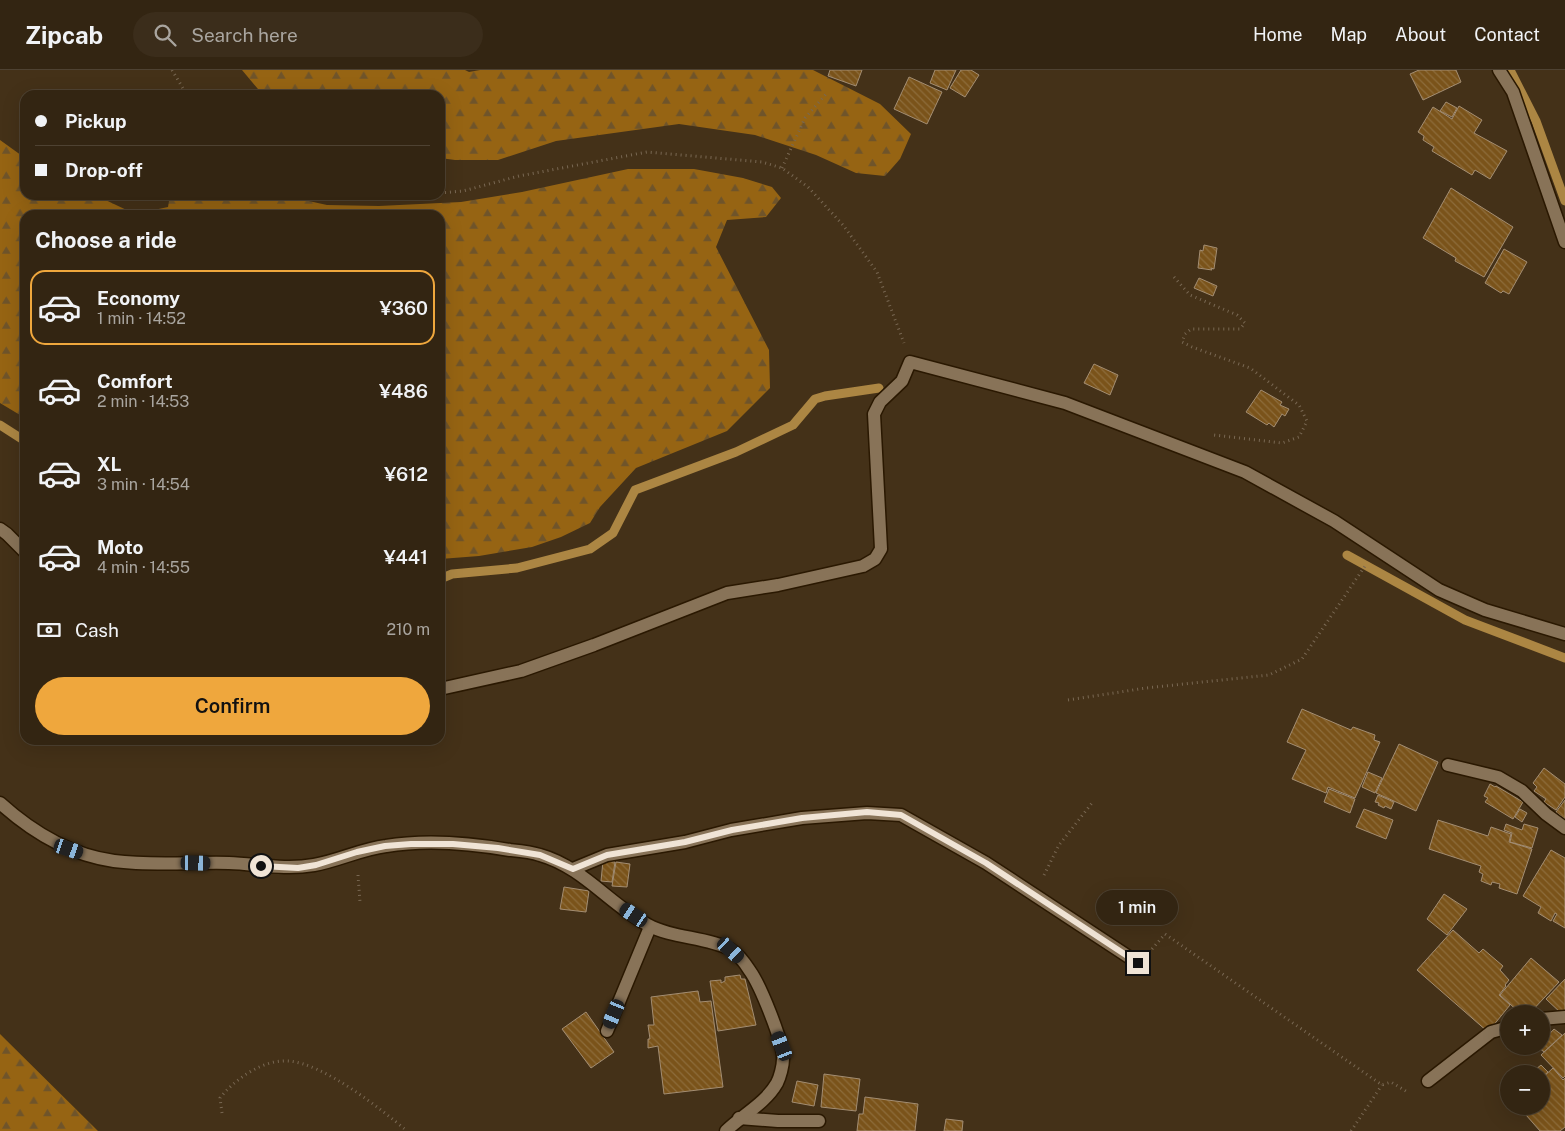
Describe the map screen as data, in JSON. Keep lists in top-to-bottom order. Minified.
{"page":{"header":"Zipcab","search":"Search here","nav":["Home","Map","About","Contact"],"banner":["Pickup","Drop-off"],"heading":"Choose a ride","list":[{"name":"Economy","note":"1 min · 14:52","value":"¥360"},{"name":"Comfort","note":"2 min · 14:53","value":"¥486"},{"name":"XL","note":"3 min · 14:54","value":"¥612"},{"name":"Moto","note":"4 min · 14:55","value":"¥441"}],"pay":["Cash","210 m"],"buttons":"Confirm","bubble":"1 min","map_buttons":["+","−"]}}
